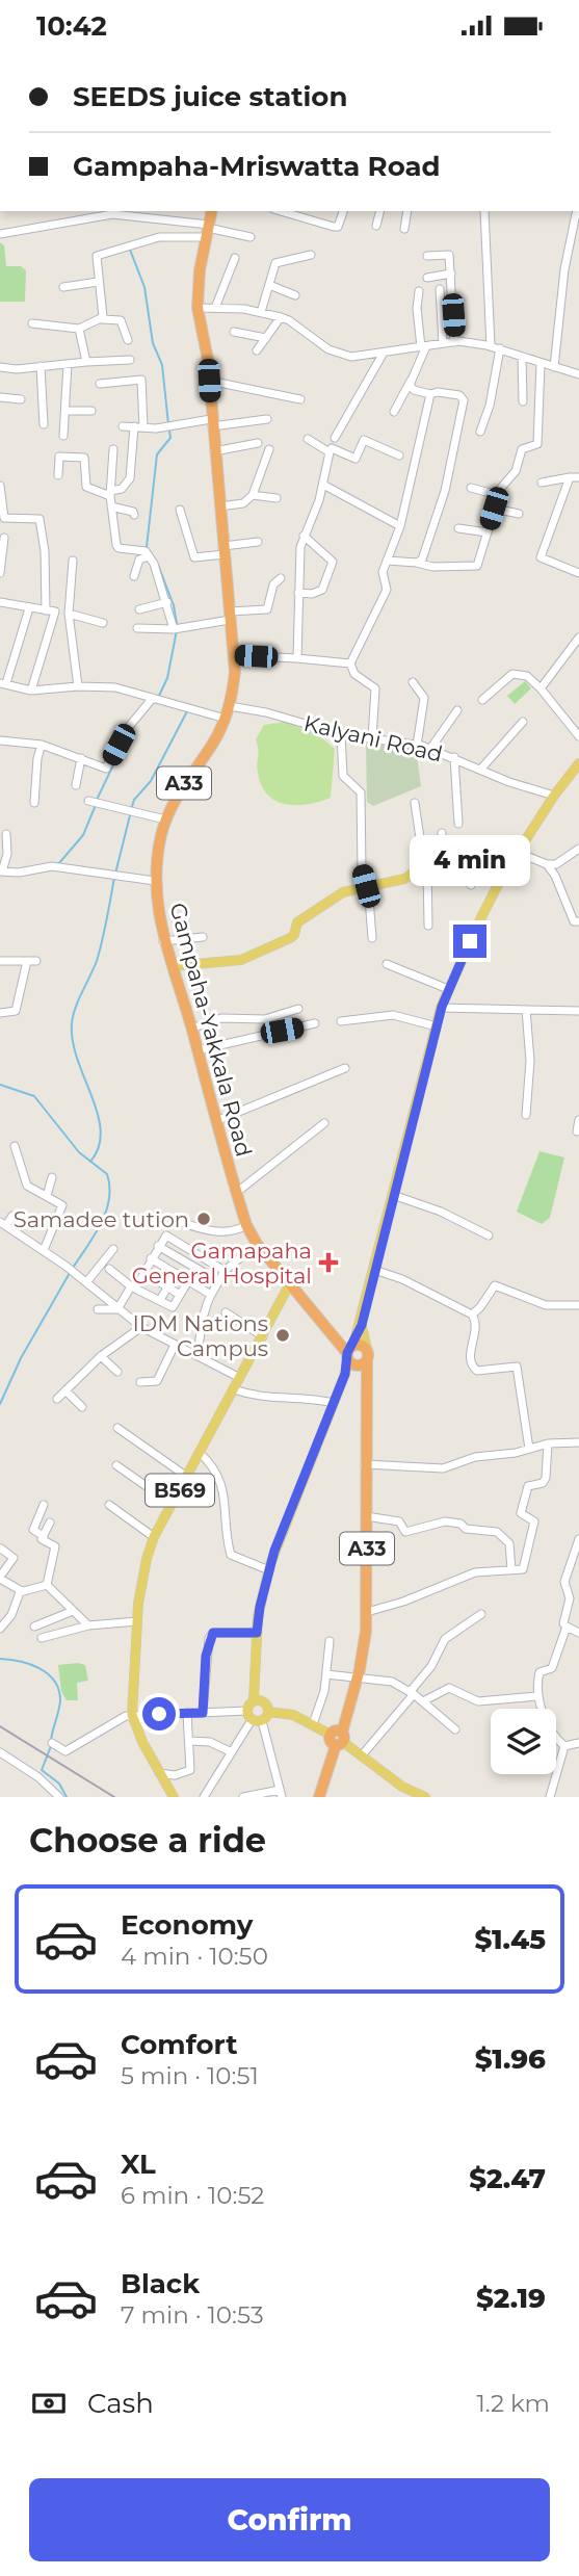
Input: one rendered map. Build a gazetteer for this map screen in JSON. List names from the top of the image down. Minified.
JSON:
{"streets":{"highway":["A33","Gampaha-Yakkala Road"],"main road":["B569"],"street":["Kalyani Road"]},"crossings":[["Kalyani Road","Gampaha-Yakkala Road"],["A33","Gampaha-Yakkala Road"],["Gampaha-Yakkala Road","B569"]],"places":{"other":["Samadee tution","IDM Nations Campus"],"health":["Gamapaha General Hospital"]},"page":{"status":"10:42","banner":["SEEDS juice station","Gampaha-Mriswatta Road"],"bubble":"4 min","heading":"Choose a ride","list":[{"name":"Economy","note":"4 min · 10:50","value":"$1.45"},{"name":"Comfort","note":"5 min · 10:51","value":"$1.96"},{"name":"XL","note":"6 min · 10:52","value":"$2.47"},{"name":"Black","note":"7 min · 10:53","value":"$2.19"}],"pay":["Cash","1.2 km"],"buttons":"Confirm"}}
